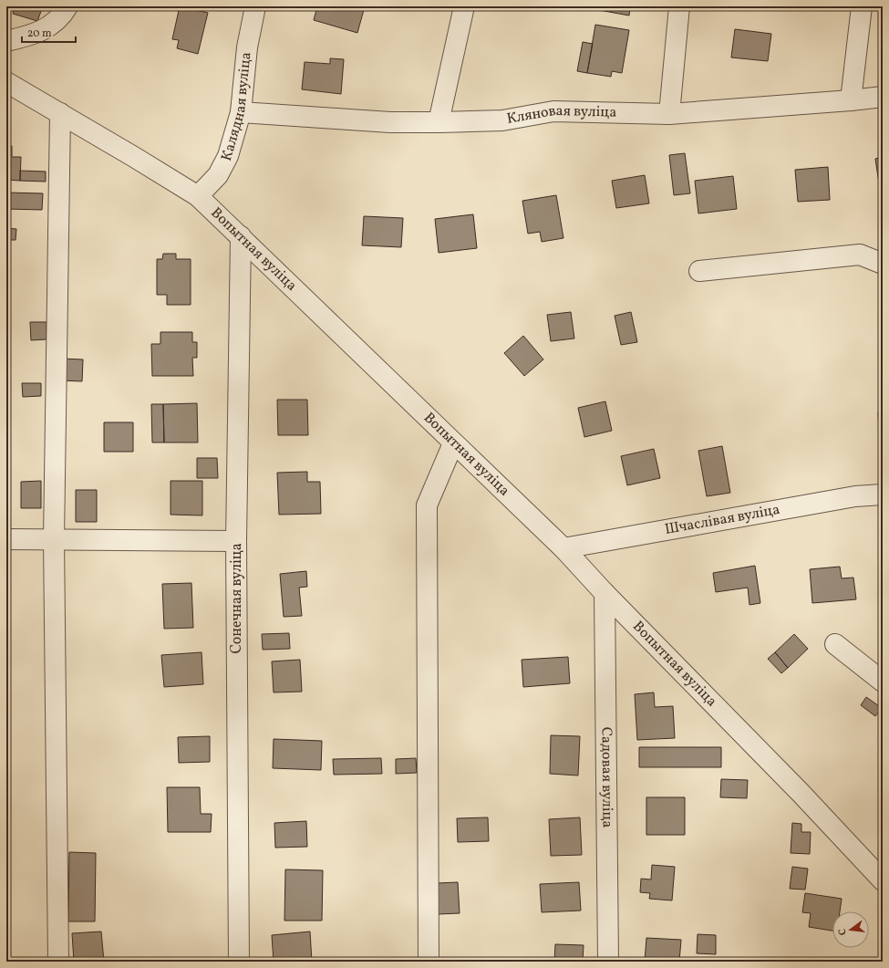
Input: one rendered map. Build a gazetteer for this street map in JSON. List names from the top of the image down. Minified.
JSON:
{"streets":{"street":["Калядная вуліца","Кляновая вуліца","Вопытная вуліца","Шчаслівая вуліца","Сонечная вуліца","Садовая вуліца"]},"crossings":[["Калядная вуліца","Кляновая вуліца"],["Калядная вуліца","Вопытная вуліца"],["Вопытная вуліца","Шчаслівая вуліца"],["Вопытная вуліца","Сонечная вуліца"],["Вопытная вуліца","Садовая вуліца"]],"scale_bar":"20 m","north":"left"}
